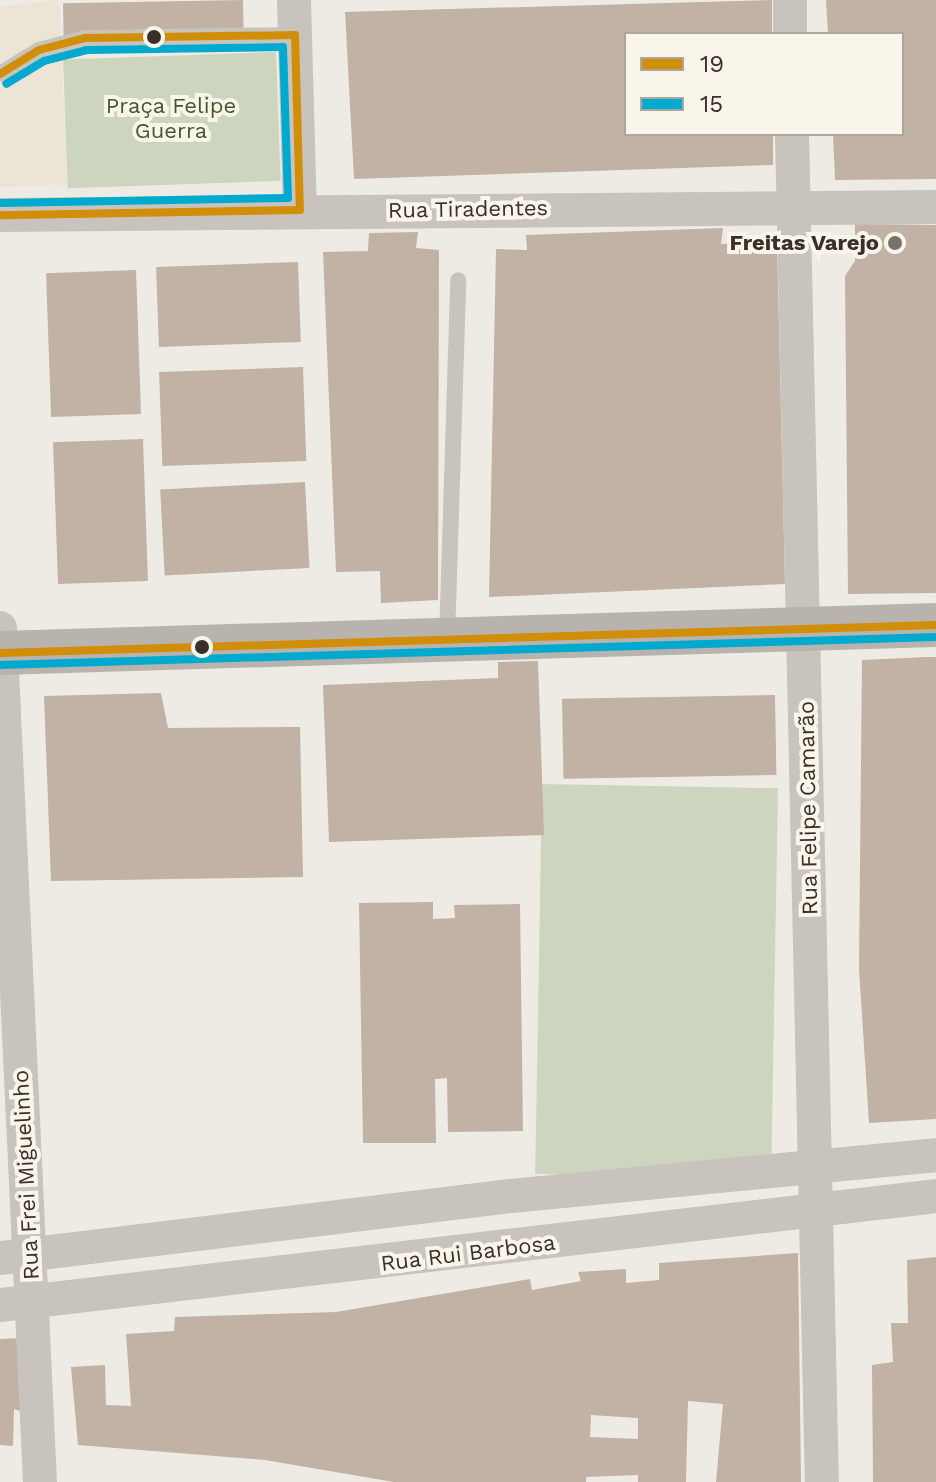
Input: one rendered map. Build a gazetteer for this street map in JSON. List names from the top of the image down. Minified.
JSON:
{"streets":{"street":["Rua Tiradentes","Rua Felipe Camarão","Rua Frei Miguelinho","Rua Rui Barbosa"]},"crossings":[["Rua Tiradentes","Rua Felipe Camarão"],["Rua Felipe Camarão","Rua Rui Barbosa"],["Rua Frei Miguelinho","Rua Rui Barbosa"]],"parks":["Praça Felipe Guerra"],"places":["Freitas Varejo"],"lines":["transit line 19","transit line 15"],"legend":["19","15"]}
